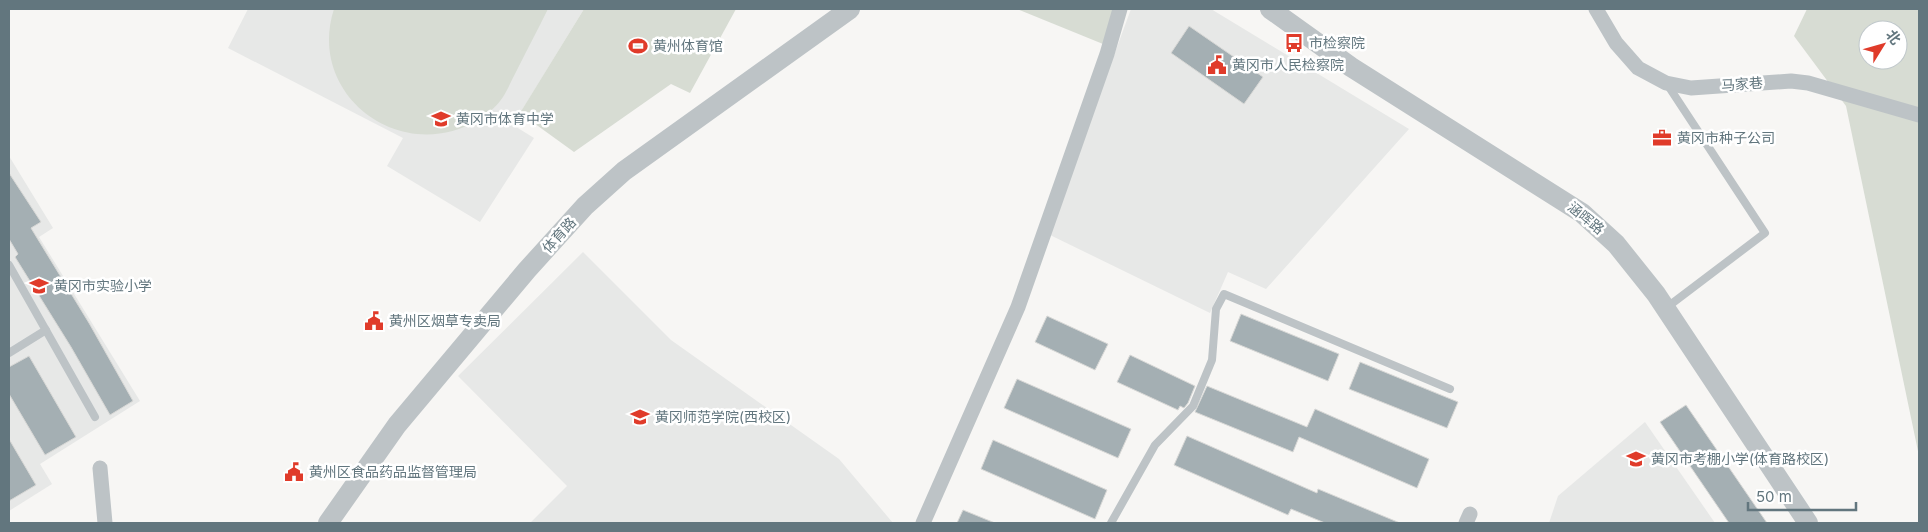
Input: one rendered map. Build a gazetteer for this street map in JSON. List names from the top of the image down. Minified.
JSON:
{"streets":{"street":["马家巷","涵晖路","体育路"]},"places":{"bus stop":["市检察院"],"sports":["黄州体育馆"],"public building":["黄冈市人民检察院","黄州区烟草专卖局","黄州区食品药品监督管理局"],"school or university":["黄冈市体育中学","黄冈市实验小学","黄冈师范学院(西校区)","黄冈市考棚小学(体育路校区)"],"office":["黄冈市种子公司"]},"scale_bar":"50 m","north":"top right"}
